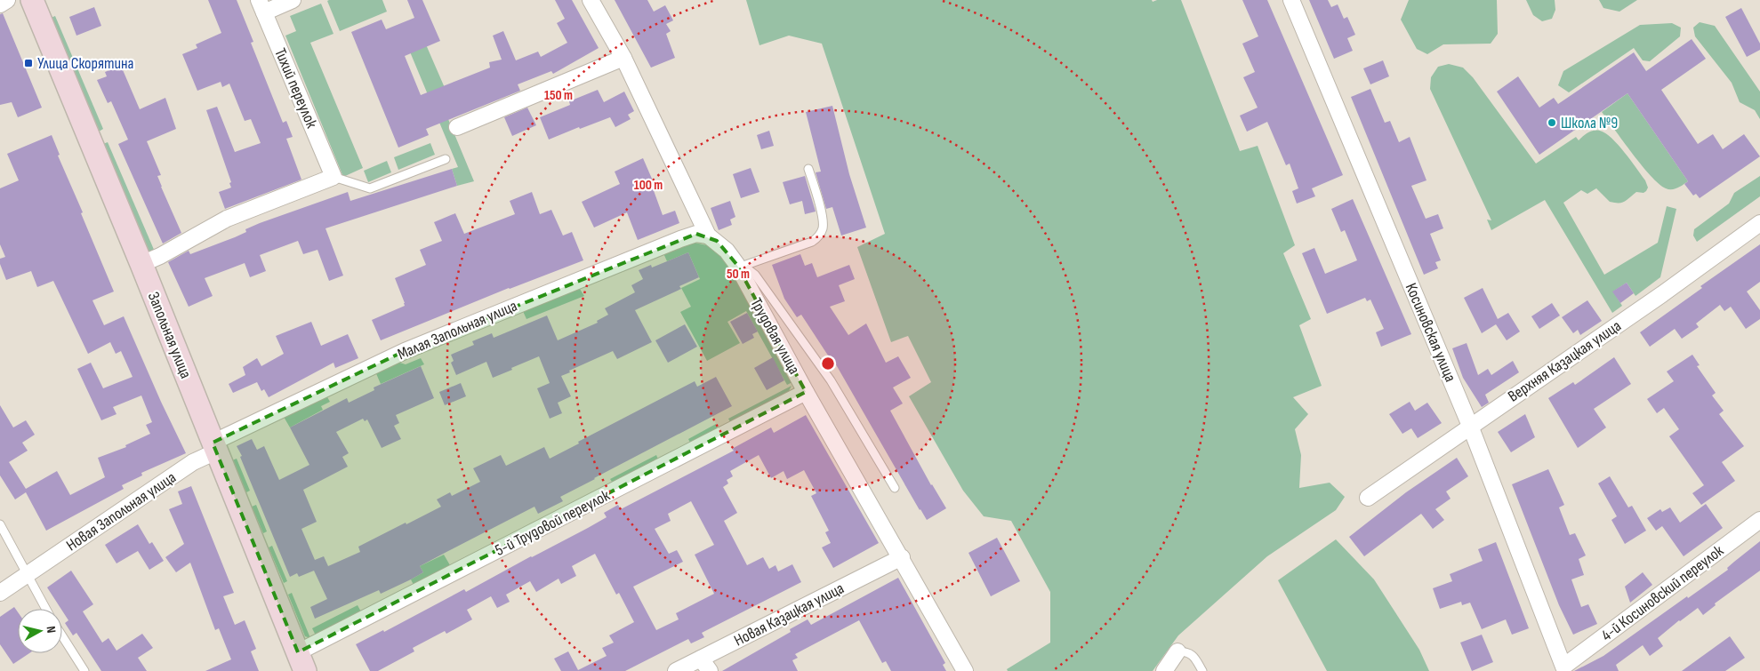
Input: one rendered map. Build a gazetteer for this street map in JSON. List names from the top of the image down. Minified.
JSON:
{"streets":{"main road":["Запольная улица"],"street":["Тихий переулок","Малая Запольная улица","Косиновская улица","Трудовая улица","Верхняя Казацкая улица","Новая Запольная улица","5-й Трудовой переулок","4-й Косиновский переулок","Новая Казацкая улица"]},"crossings":[["Малая Запольная улица","Запольная улица"],["Малая Запольная улица","Трудовая улица"],["Малая Запольная улица","Новая Запольная улица"],["Косиновская улица","Верхняя Казацкая улица"],["Косиновская улица","4-й Косиновский переулок"],["Запольная улица","Новая Запольная улица"],["Запольная улица","5-й Трудовой переулок"],["Трудовая улица","5-й Трудовой переулок"],["Трудовая улица","Новая Казацкая улица"]],"places":{"transit":["Улица Скорятина"],"other":["Школа №9"]},"north":"right","rings":["150 m","100 m","50 m"]}
